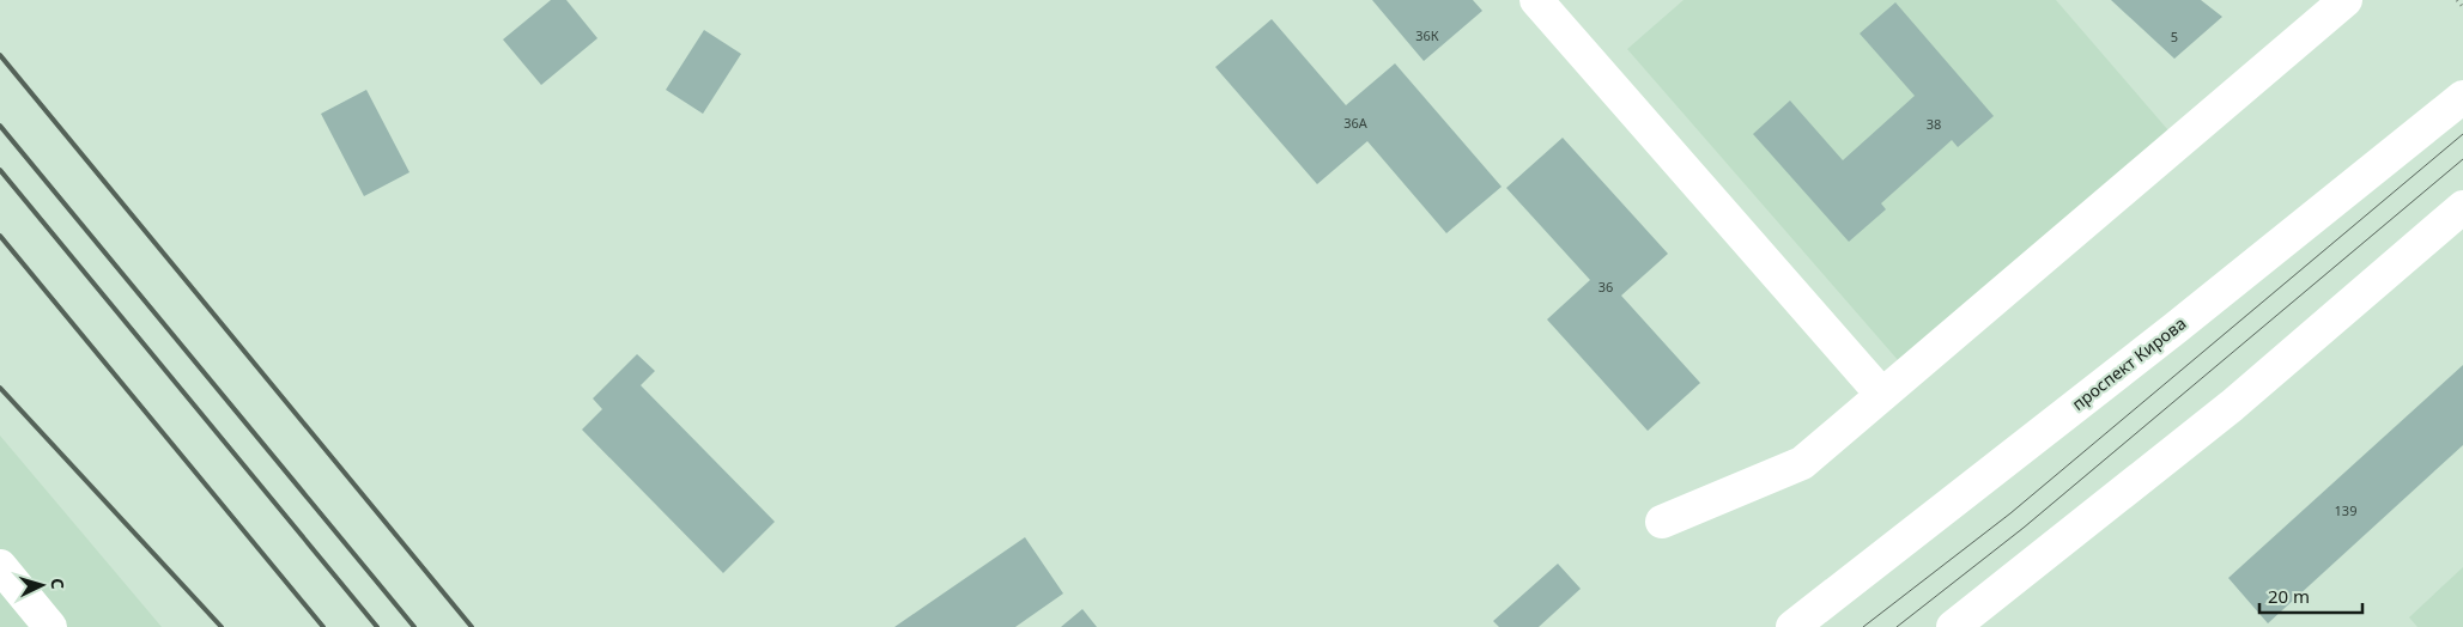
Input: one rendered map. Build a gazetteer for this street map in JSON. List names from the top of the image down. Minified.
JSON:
{"streets":{"main road":["проспект Кирова"]},"house_numbers":["36К","5","36А","38","36","139"],"scale_bar":"20 m","north":"right"}
